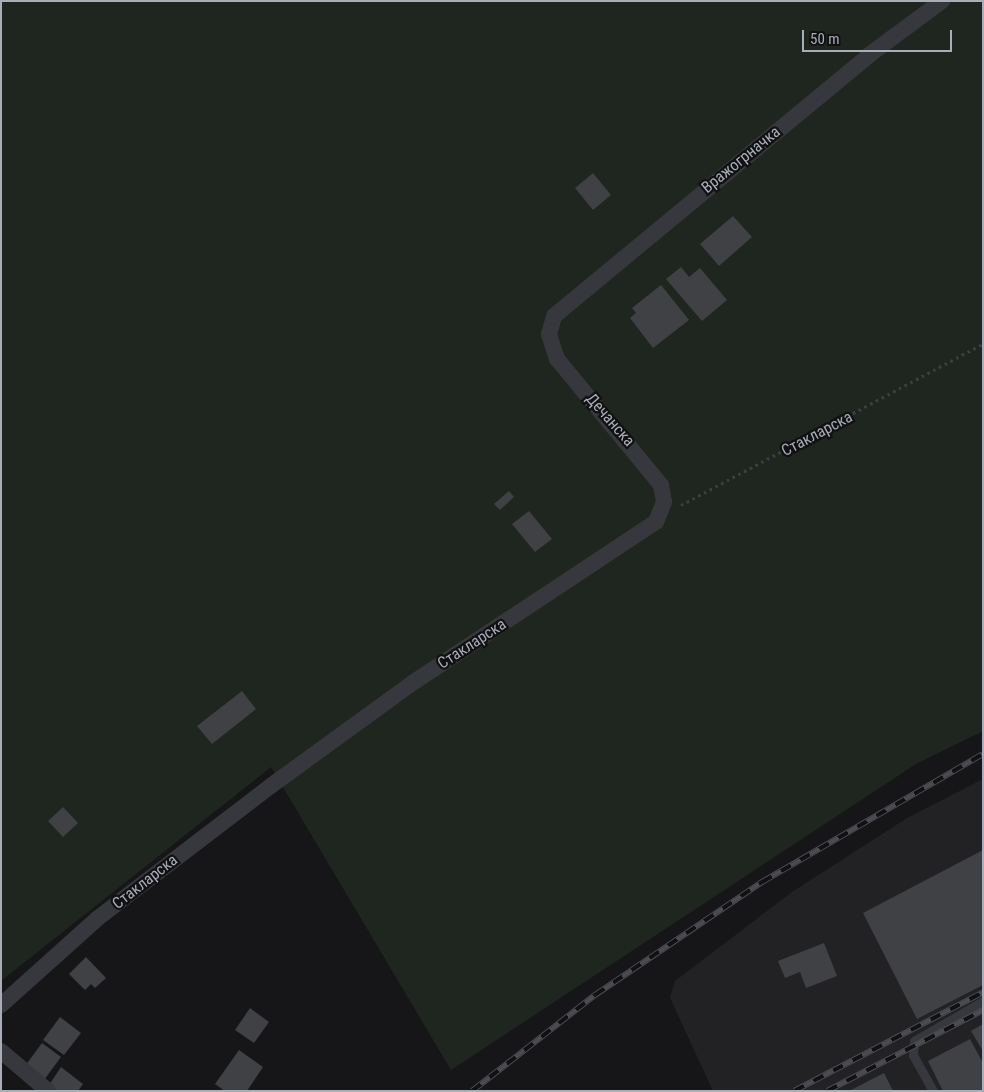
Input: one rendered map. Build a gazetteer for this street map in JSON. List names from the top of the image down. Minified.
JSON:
{"streets":{"street":["Вражогрначка","Дечанска","Стакларска"]},"crossings":[["Вражогрначка","Дечанска"],["Дечанска","Стакларска"]],"scale_bar":"50 m"}
